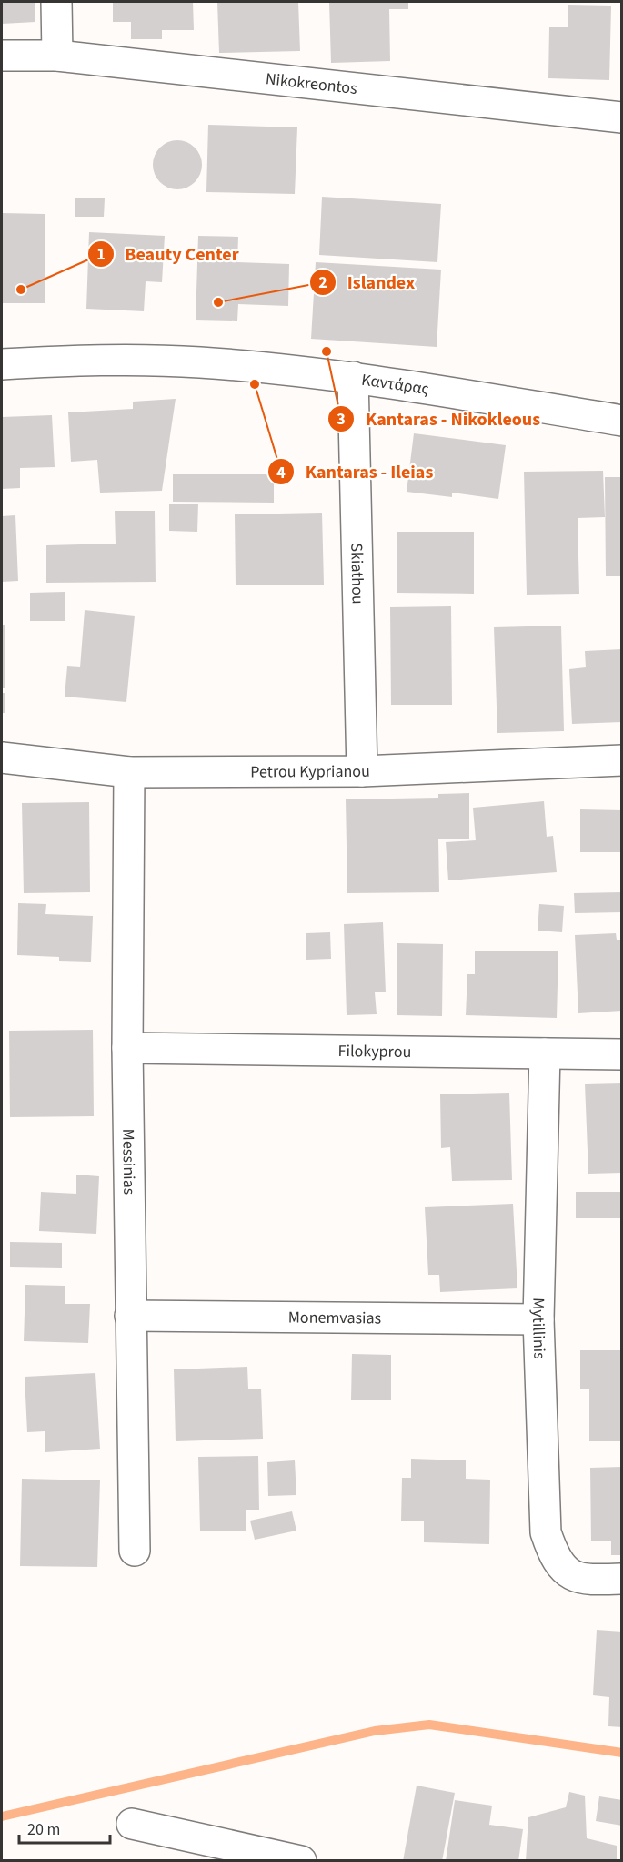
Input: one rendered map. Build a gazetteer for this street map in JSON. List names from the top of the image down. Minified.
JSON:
{"streets":{"street":["Nikokreontos","Καντάρας","Skiathou","Petrou Kyprianou","Filokyprou","Messinias","Monemvasias","Mytillinis"]},"crossings":[["Καντάρας","Skiathou"],["Skiathou","Petrou Kyprianou"],["Petrou Kyprianou","Messinias"],["Filokyprou","Messinias"],["Filokyprou","Mytillinis"],["Messinias","Monemvasias"],["Monemvasias","Mytillinis"]],"places":["Beauty Center","Islandex","Kantaras - Nikokleous","Kantaras - Ileias"],"scale_bar":"20 m"}
